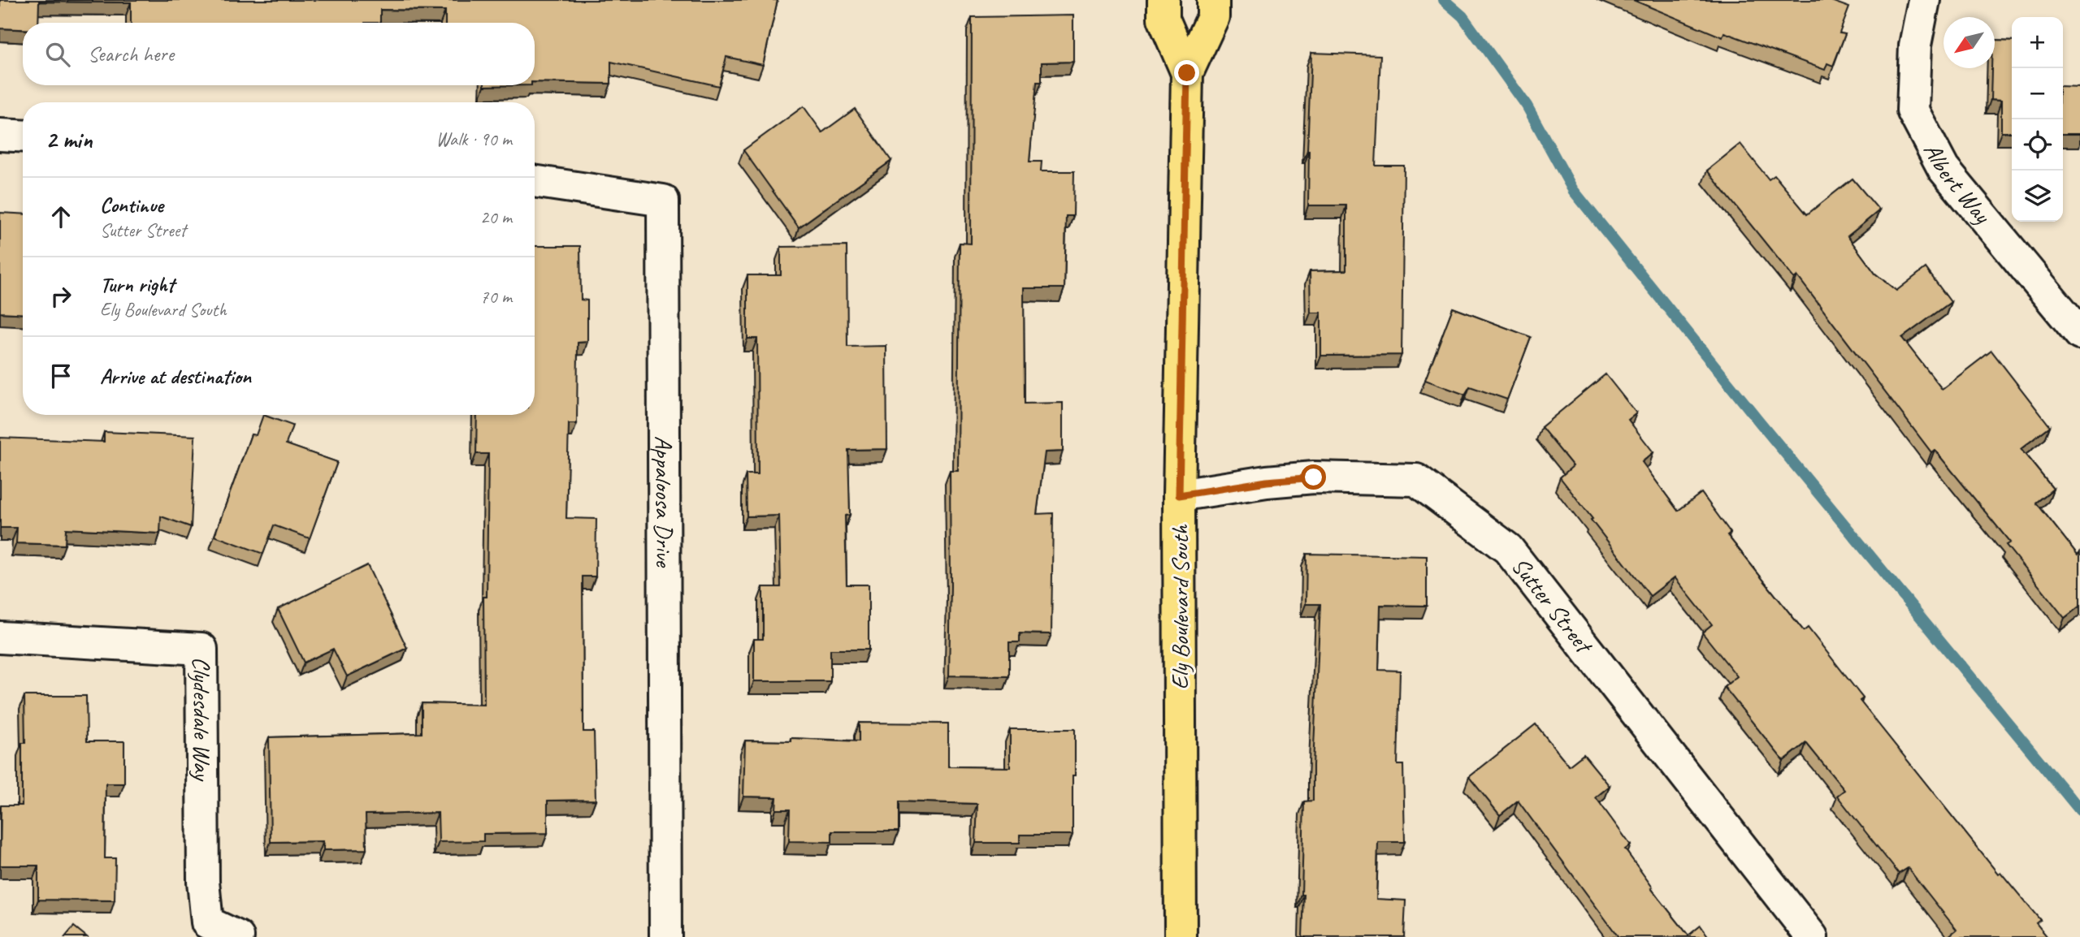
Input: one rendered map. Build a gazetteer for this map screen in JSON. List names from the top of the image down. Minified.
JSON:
{"streets":{"main road":["Ely Boulevard South"],"street":["Albert Way","Appaloosa Drive","Sutter Street","Clydesdale Way"]},"crossings":[["Sutter Street","Ely Boulevard South"]],"north":"bottom left","page":{"map_buttons":["+","−"],"search":"Search here","heading":["2 min","Walk · 90 m"],"list":[["Continue","Sutter Street","20 m"],["Turn right","Ely Boulevard South","70 m"],"Arrive at destination"]}}
